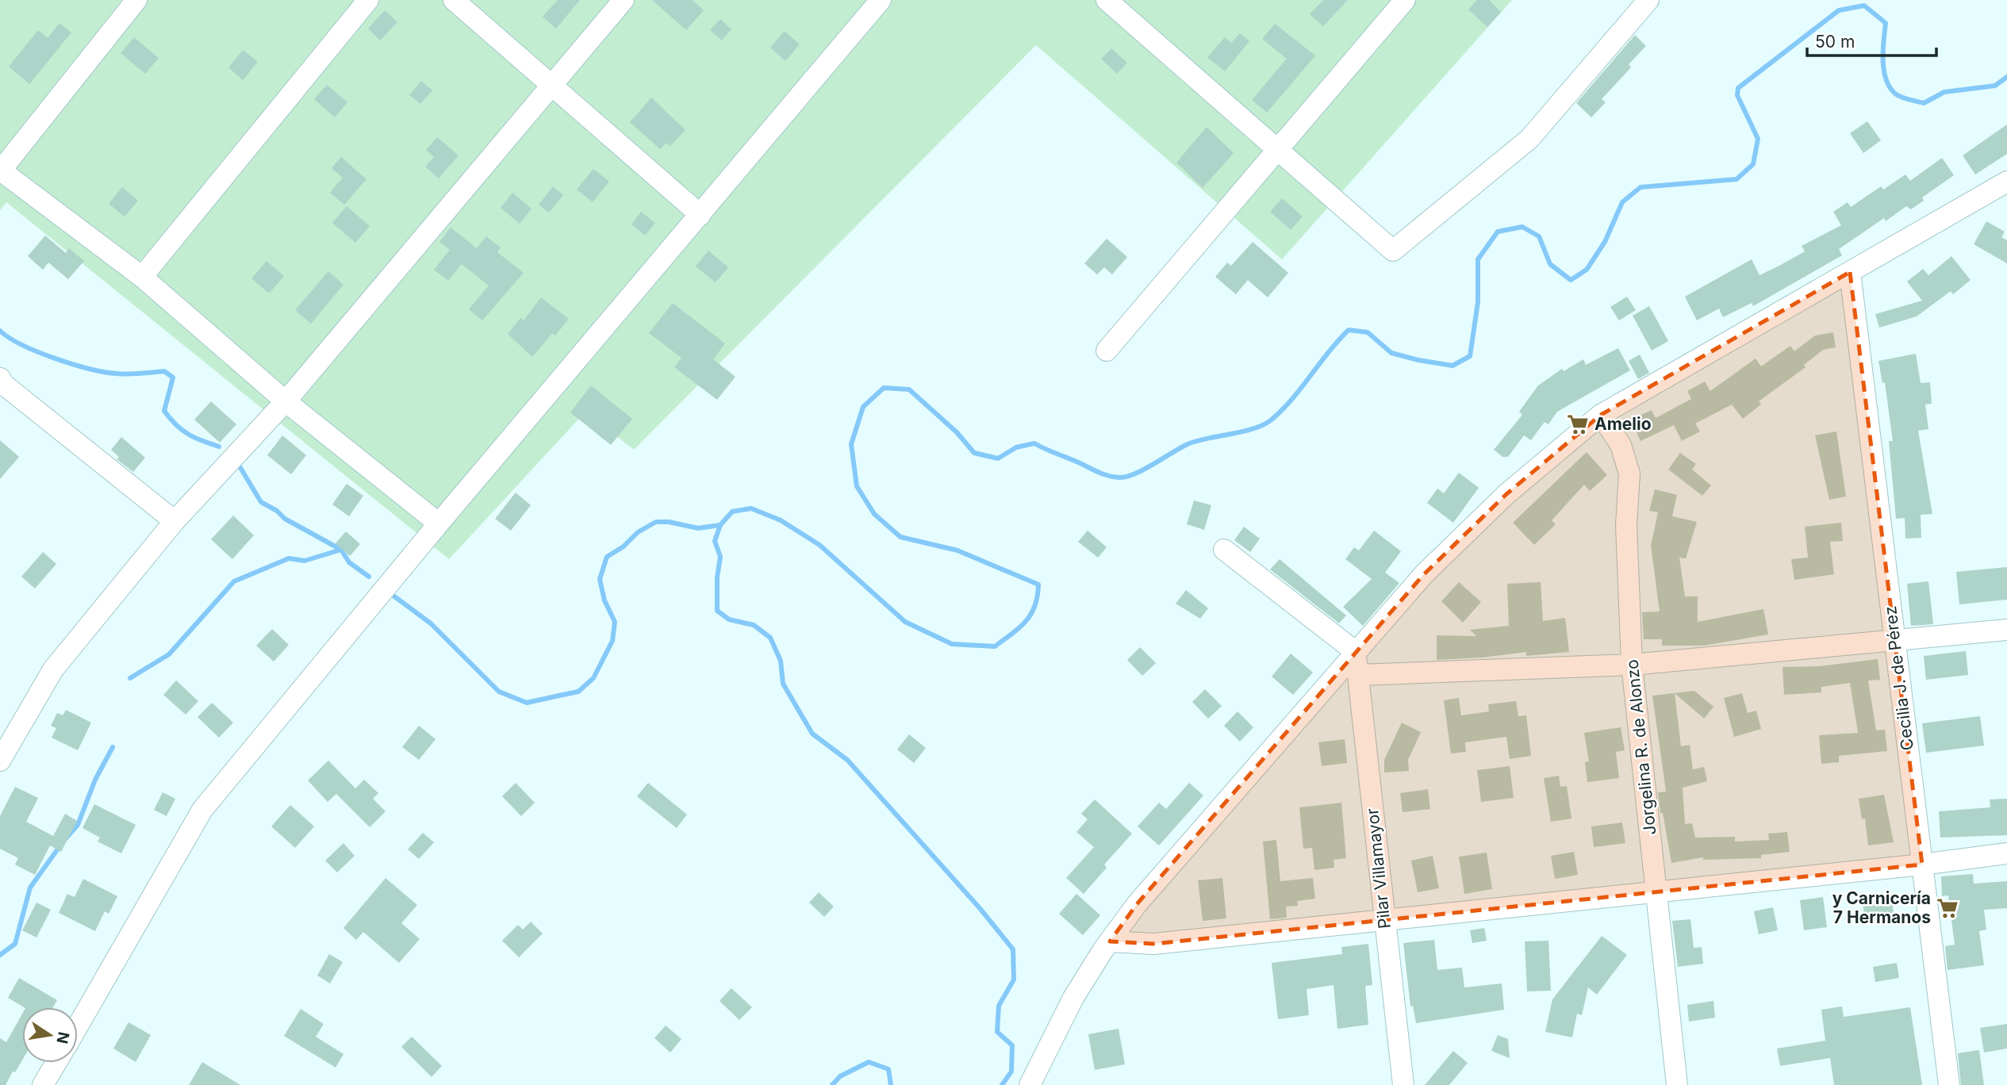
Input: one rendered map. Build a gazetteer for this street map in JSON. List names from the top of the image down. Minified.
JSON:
{"streets":{"street":["Cecilia J. de Pérez","Jorgelina R. de Alonzo","Pilar Villamayor"]},"places":{"supermarket":["Amelio","y Carnicería 7 Hermanos"]},"scale_bar":"50 m","north":"right"}
